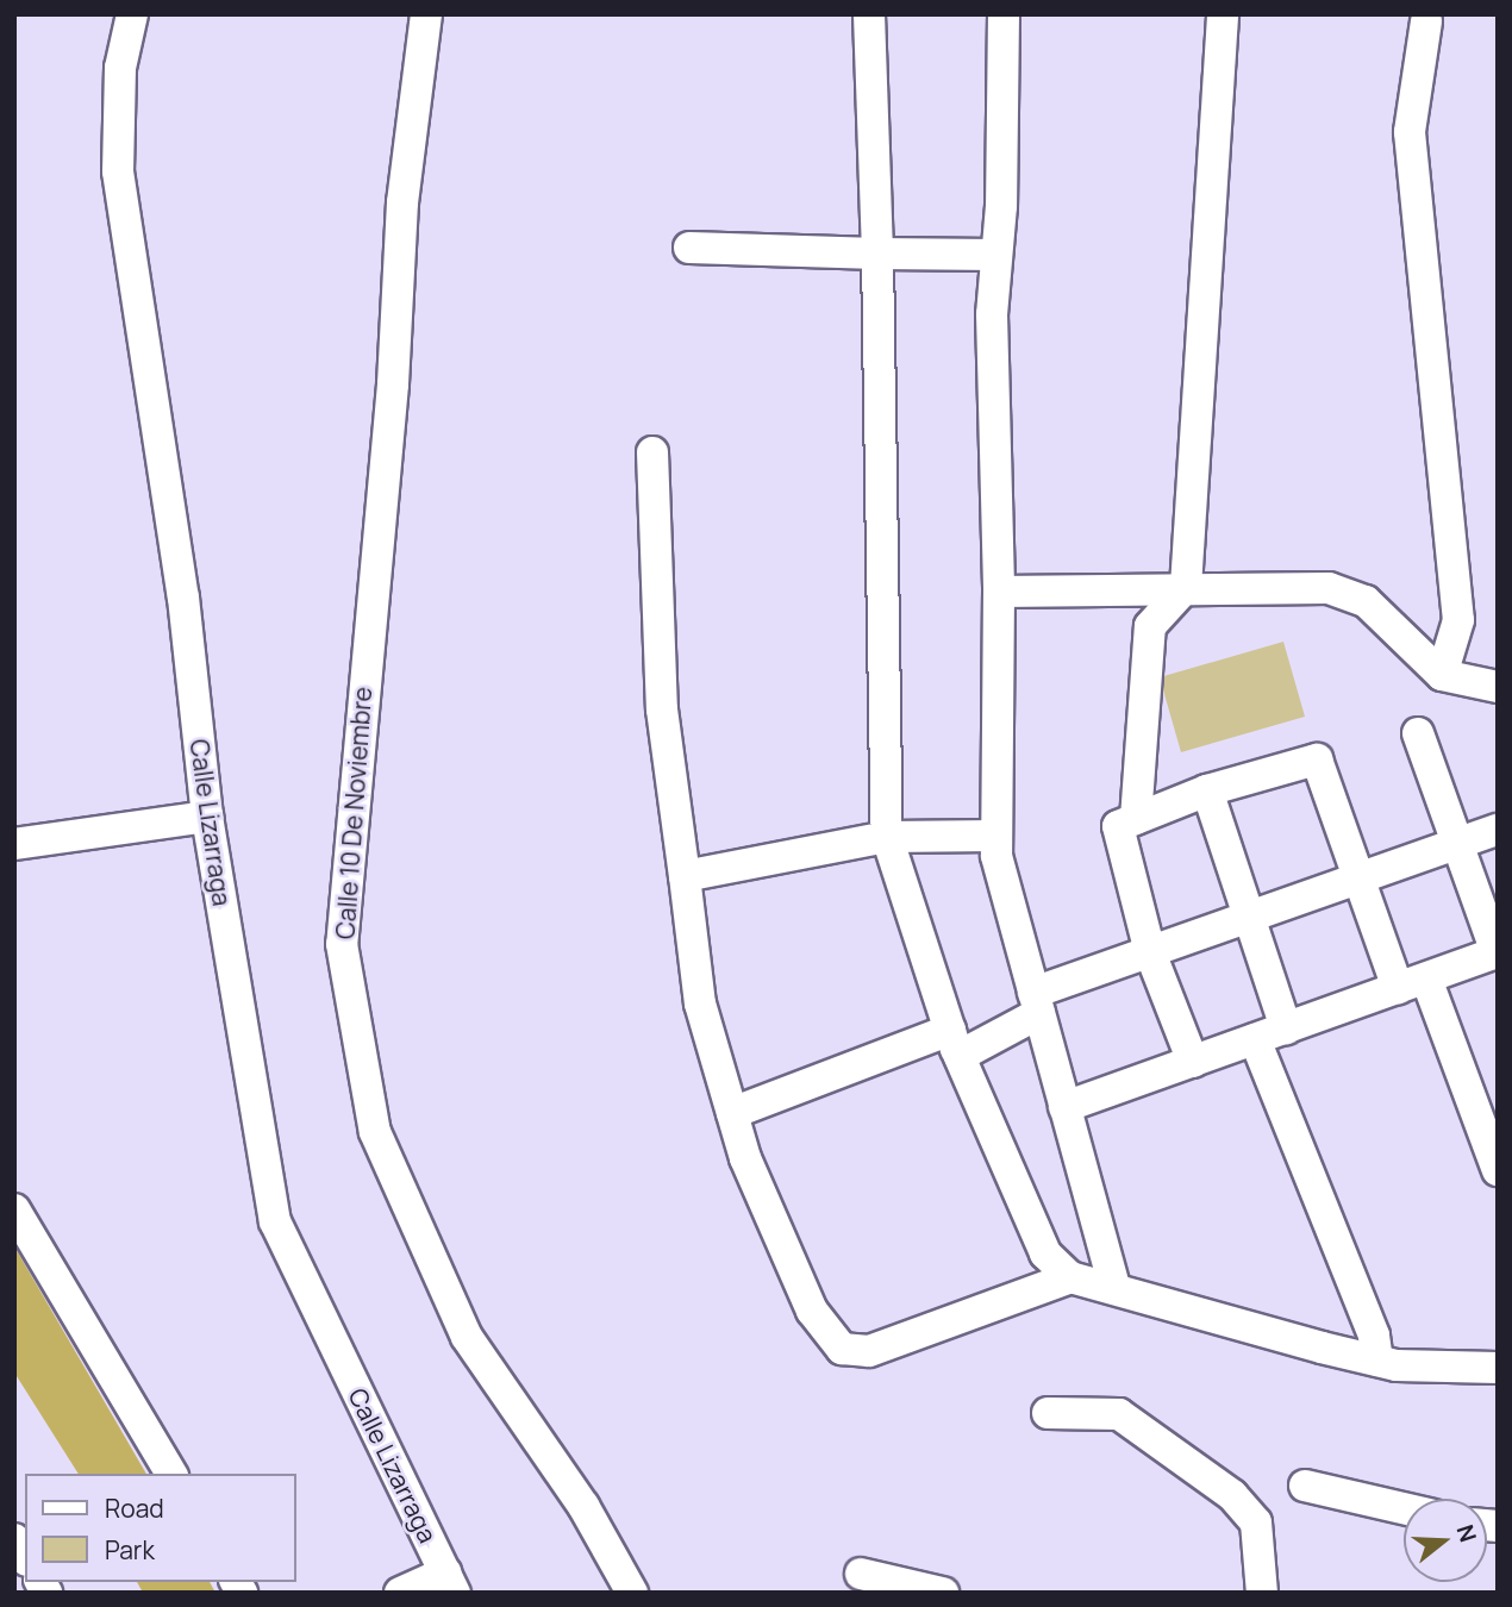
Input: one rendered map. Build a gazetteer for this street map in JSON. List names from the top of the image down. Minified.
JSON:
{"streets":{"street":["Calle 10 De Noviembre","Calle Lizarraga"]},"legend":["Road","Park"],"north":"right"}
